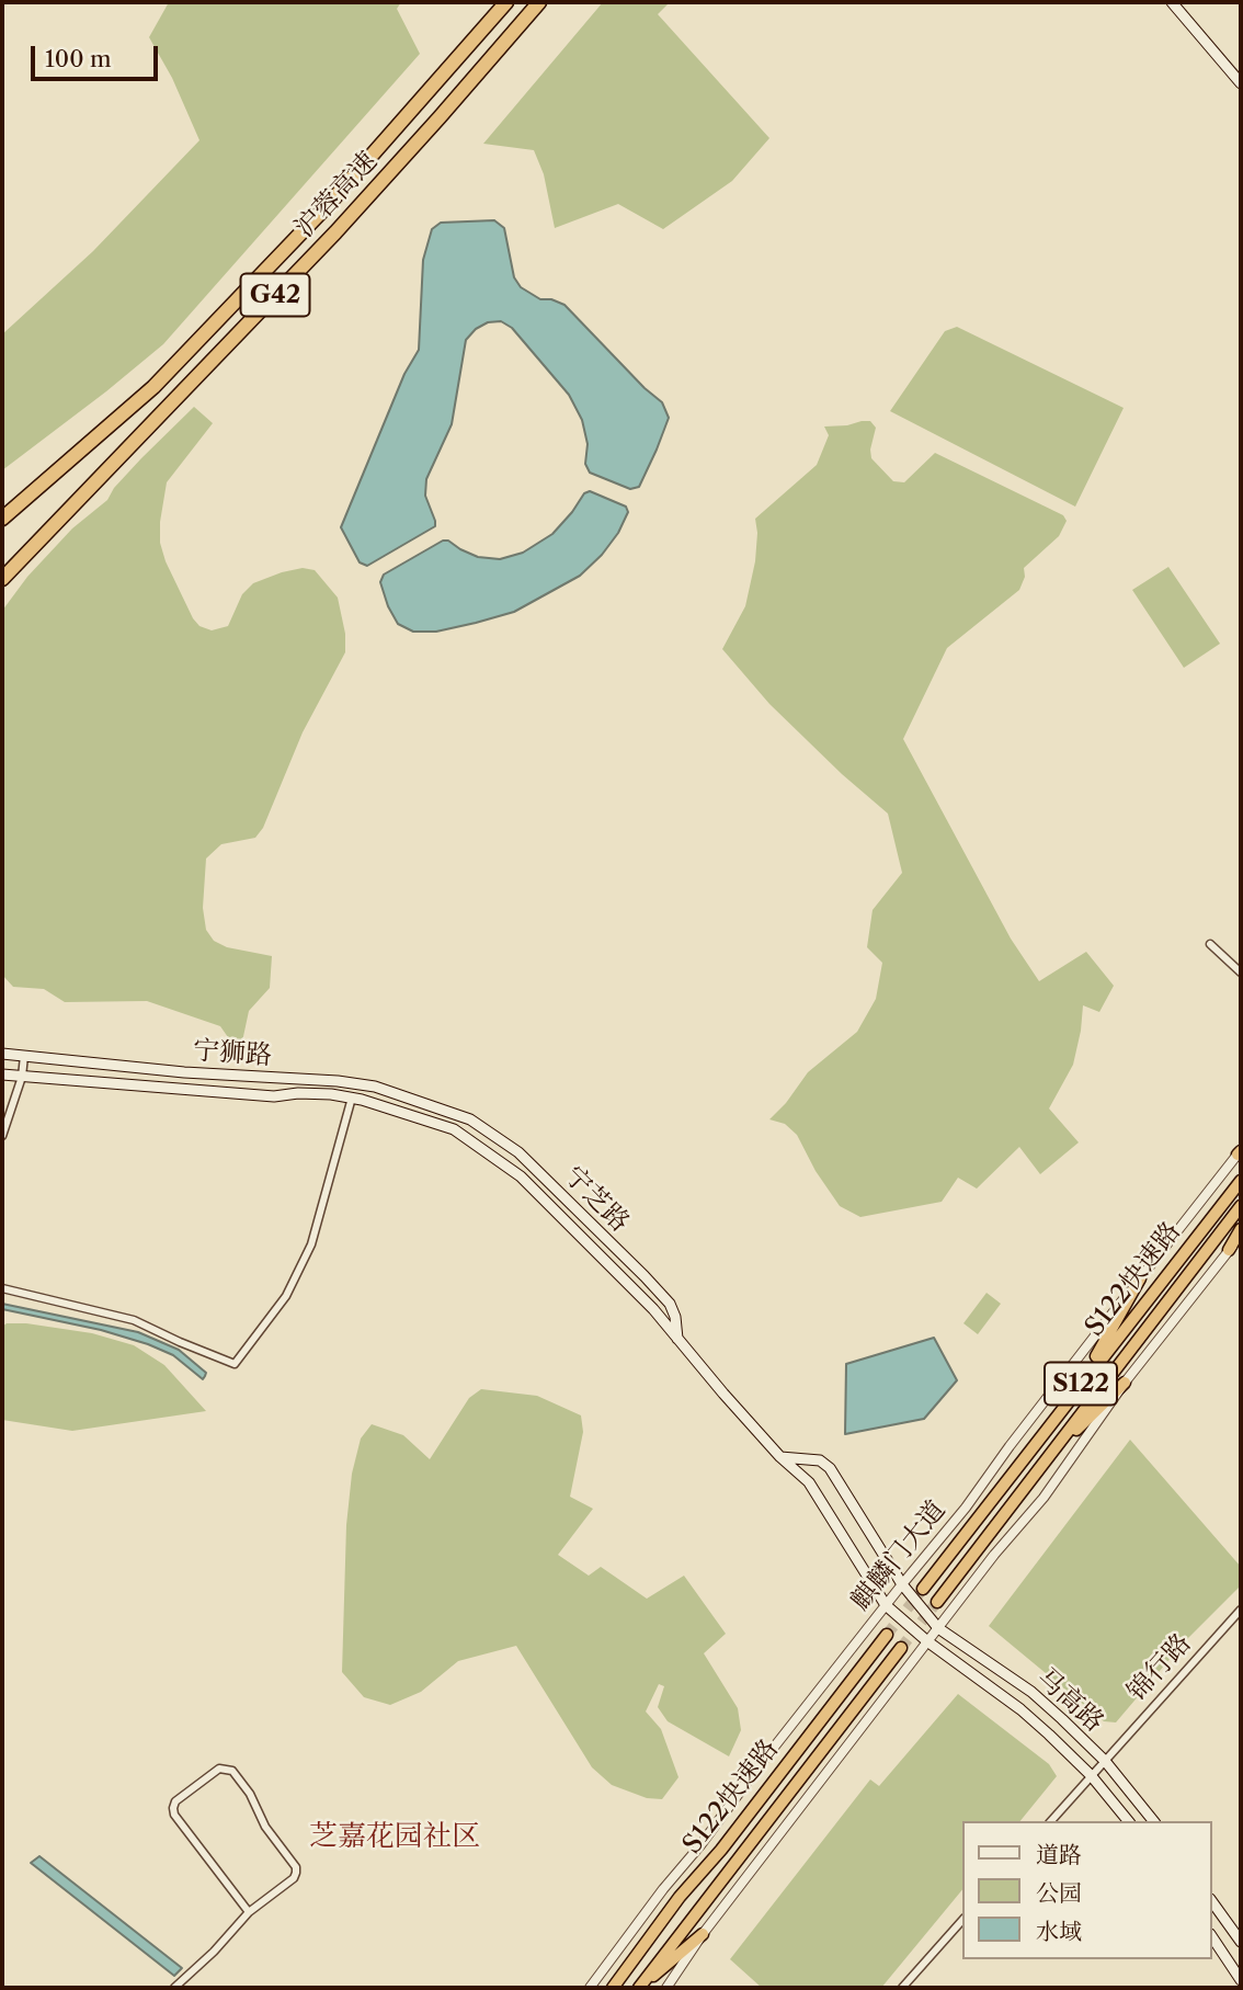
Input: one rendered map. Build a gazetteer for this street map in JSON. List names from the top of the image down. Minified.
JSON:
{"streets":{"highway":["沪蓉高速","G42","S122快速路","S122"],"main road":["宁狮路","宁芝路","马高路"],"street":["麒麟门大道","锦行路"]},"crossings":[["宁狮路","宁芝路"],["宁芝路","麒麟门大道"],["宁芝路","马高路"],["麒麟门大道","马高路"],["锦行路","马高路"]],"districts":["芝嘉花园社区"],"legend":["道路","公园","水域"],"scale_bar":"100 m"}
